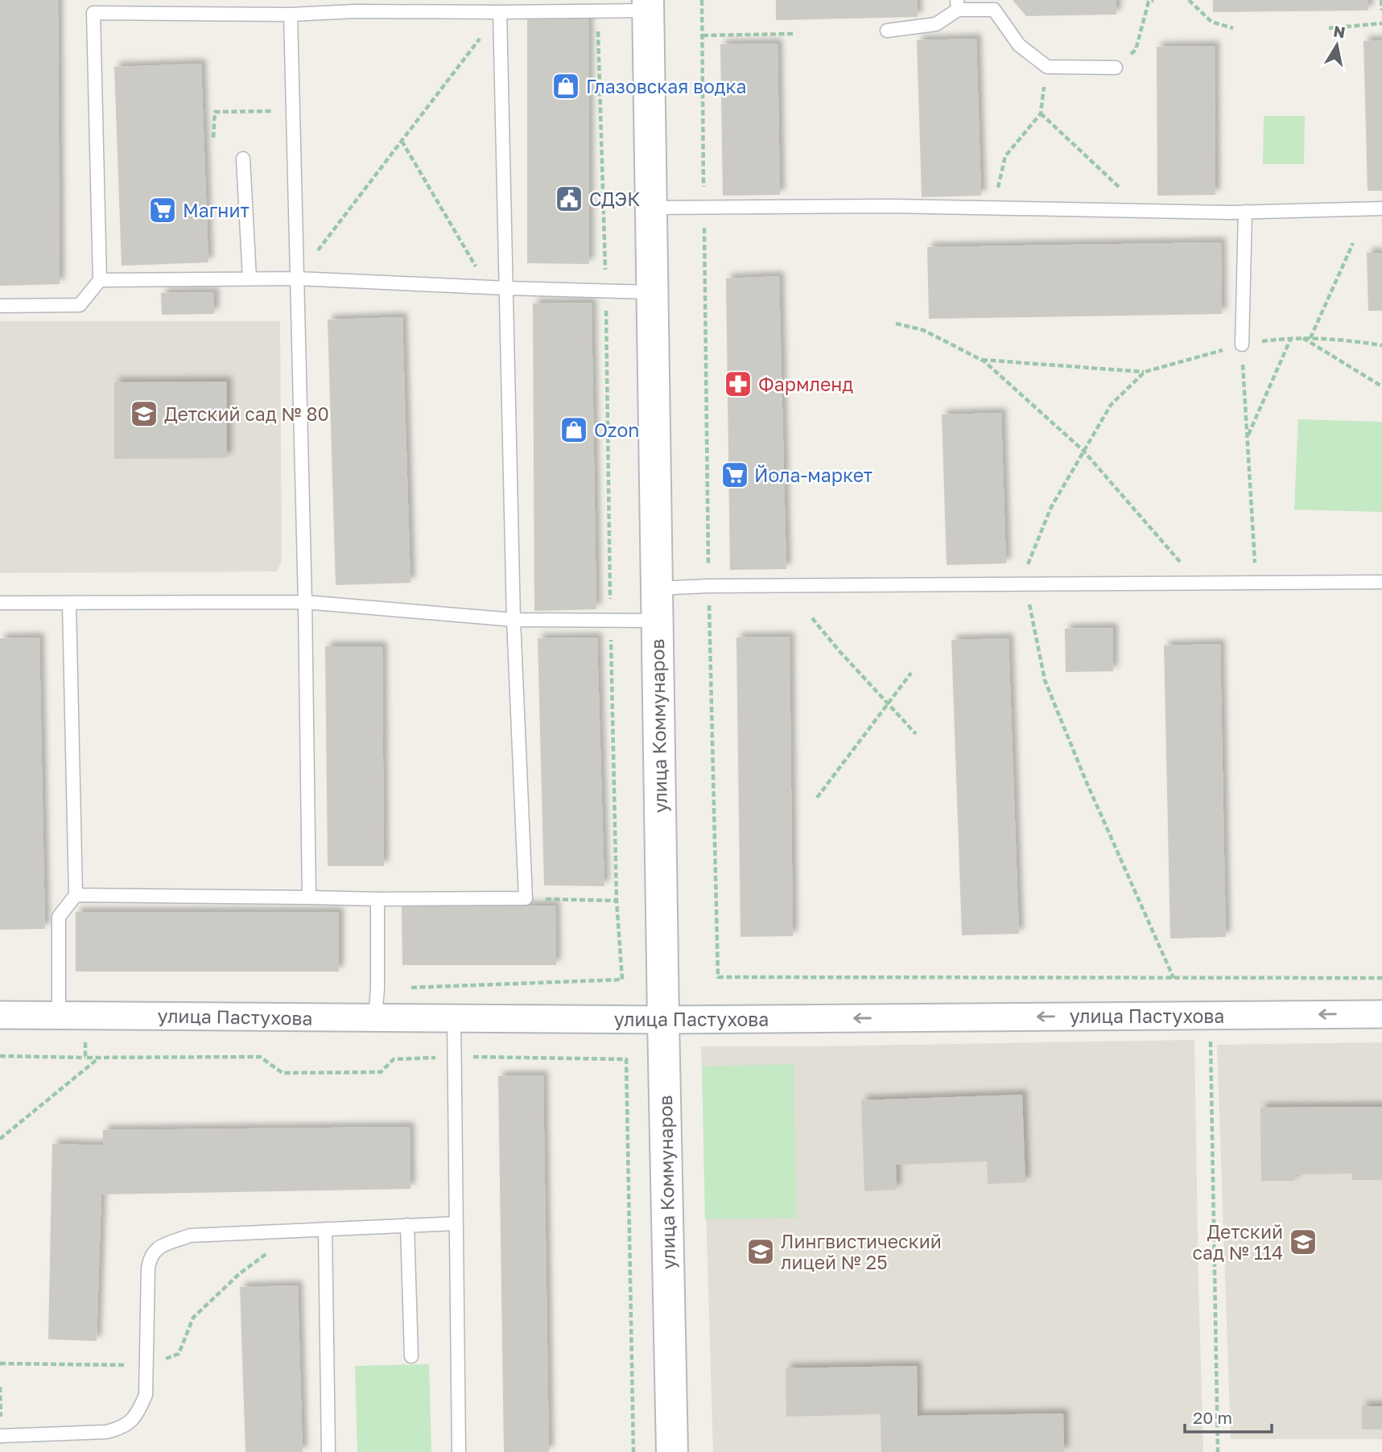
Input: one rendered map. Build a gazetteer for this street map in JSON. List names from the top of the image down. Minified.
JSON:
{"streets":{"street":["улица Коммунаров","улица Пастухова"]},"crossings":[["улица Коммунаров","улица Пастухова"]],"one_way":["улица Пастухова"],"places":{"shop":["Глазовская водка","Ozon"],"public building":["СДЭК"],"supermarket":["Магнит","Йола-маркет"],"pharmacy":["Фармленд"],"school or university":["Детский сад № 80","Детский сад № 114","Лингвистический лицей № 25"]},"scale_bar":"20 m","north":"top"}
